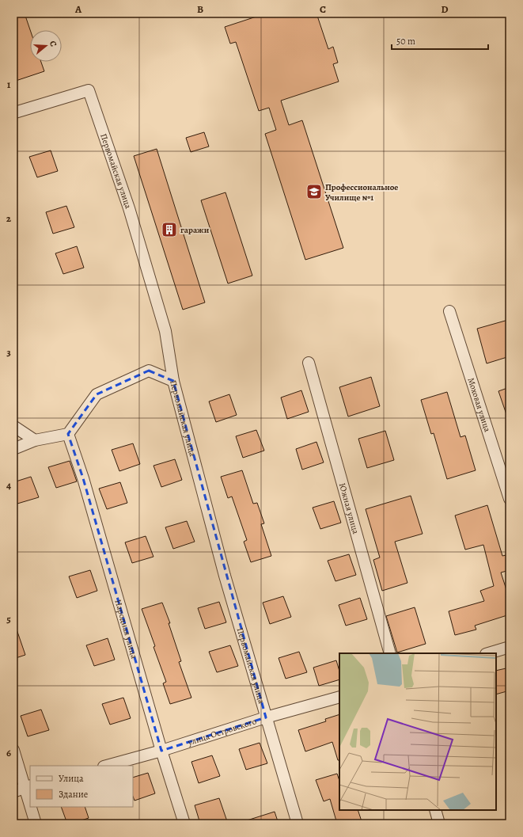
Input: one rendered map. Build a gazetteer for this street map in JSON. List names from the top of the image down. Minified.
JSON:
{"streets":{"street":["Первомайская улица","Моховая улица","Южная улица","Народная улица","улица Островского"]},"crossings":[["Первомайская улица","улица Островского"],["Народная улица","улица Островского"]],"places":{"school or university":["Профессиональное Училище №1"],"building":["гаражи"]},"legend":["Улица","Здание"],"scale_bar":"50 m","north":"right","grid":{"columns":["A","B","C","D"],"rows":["1","2","3","4","5","6"]}}
